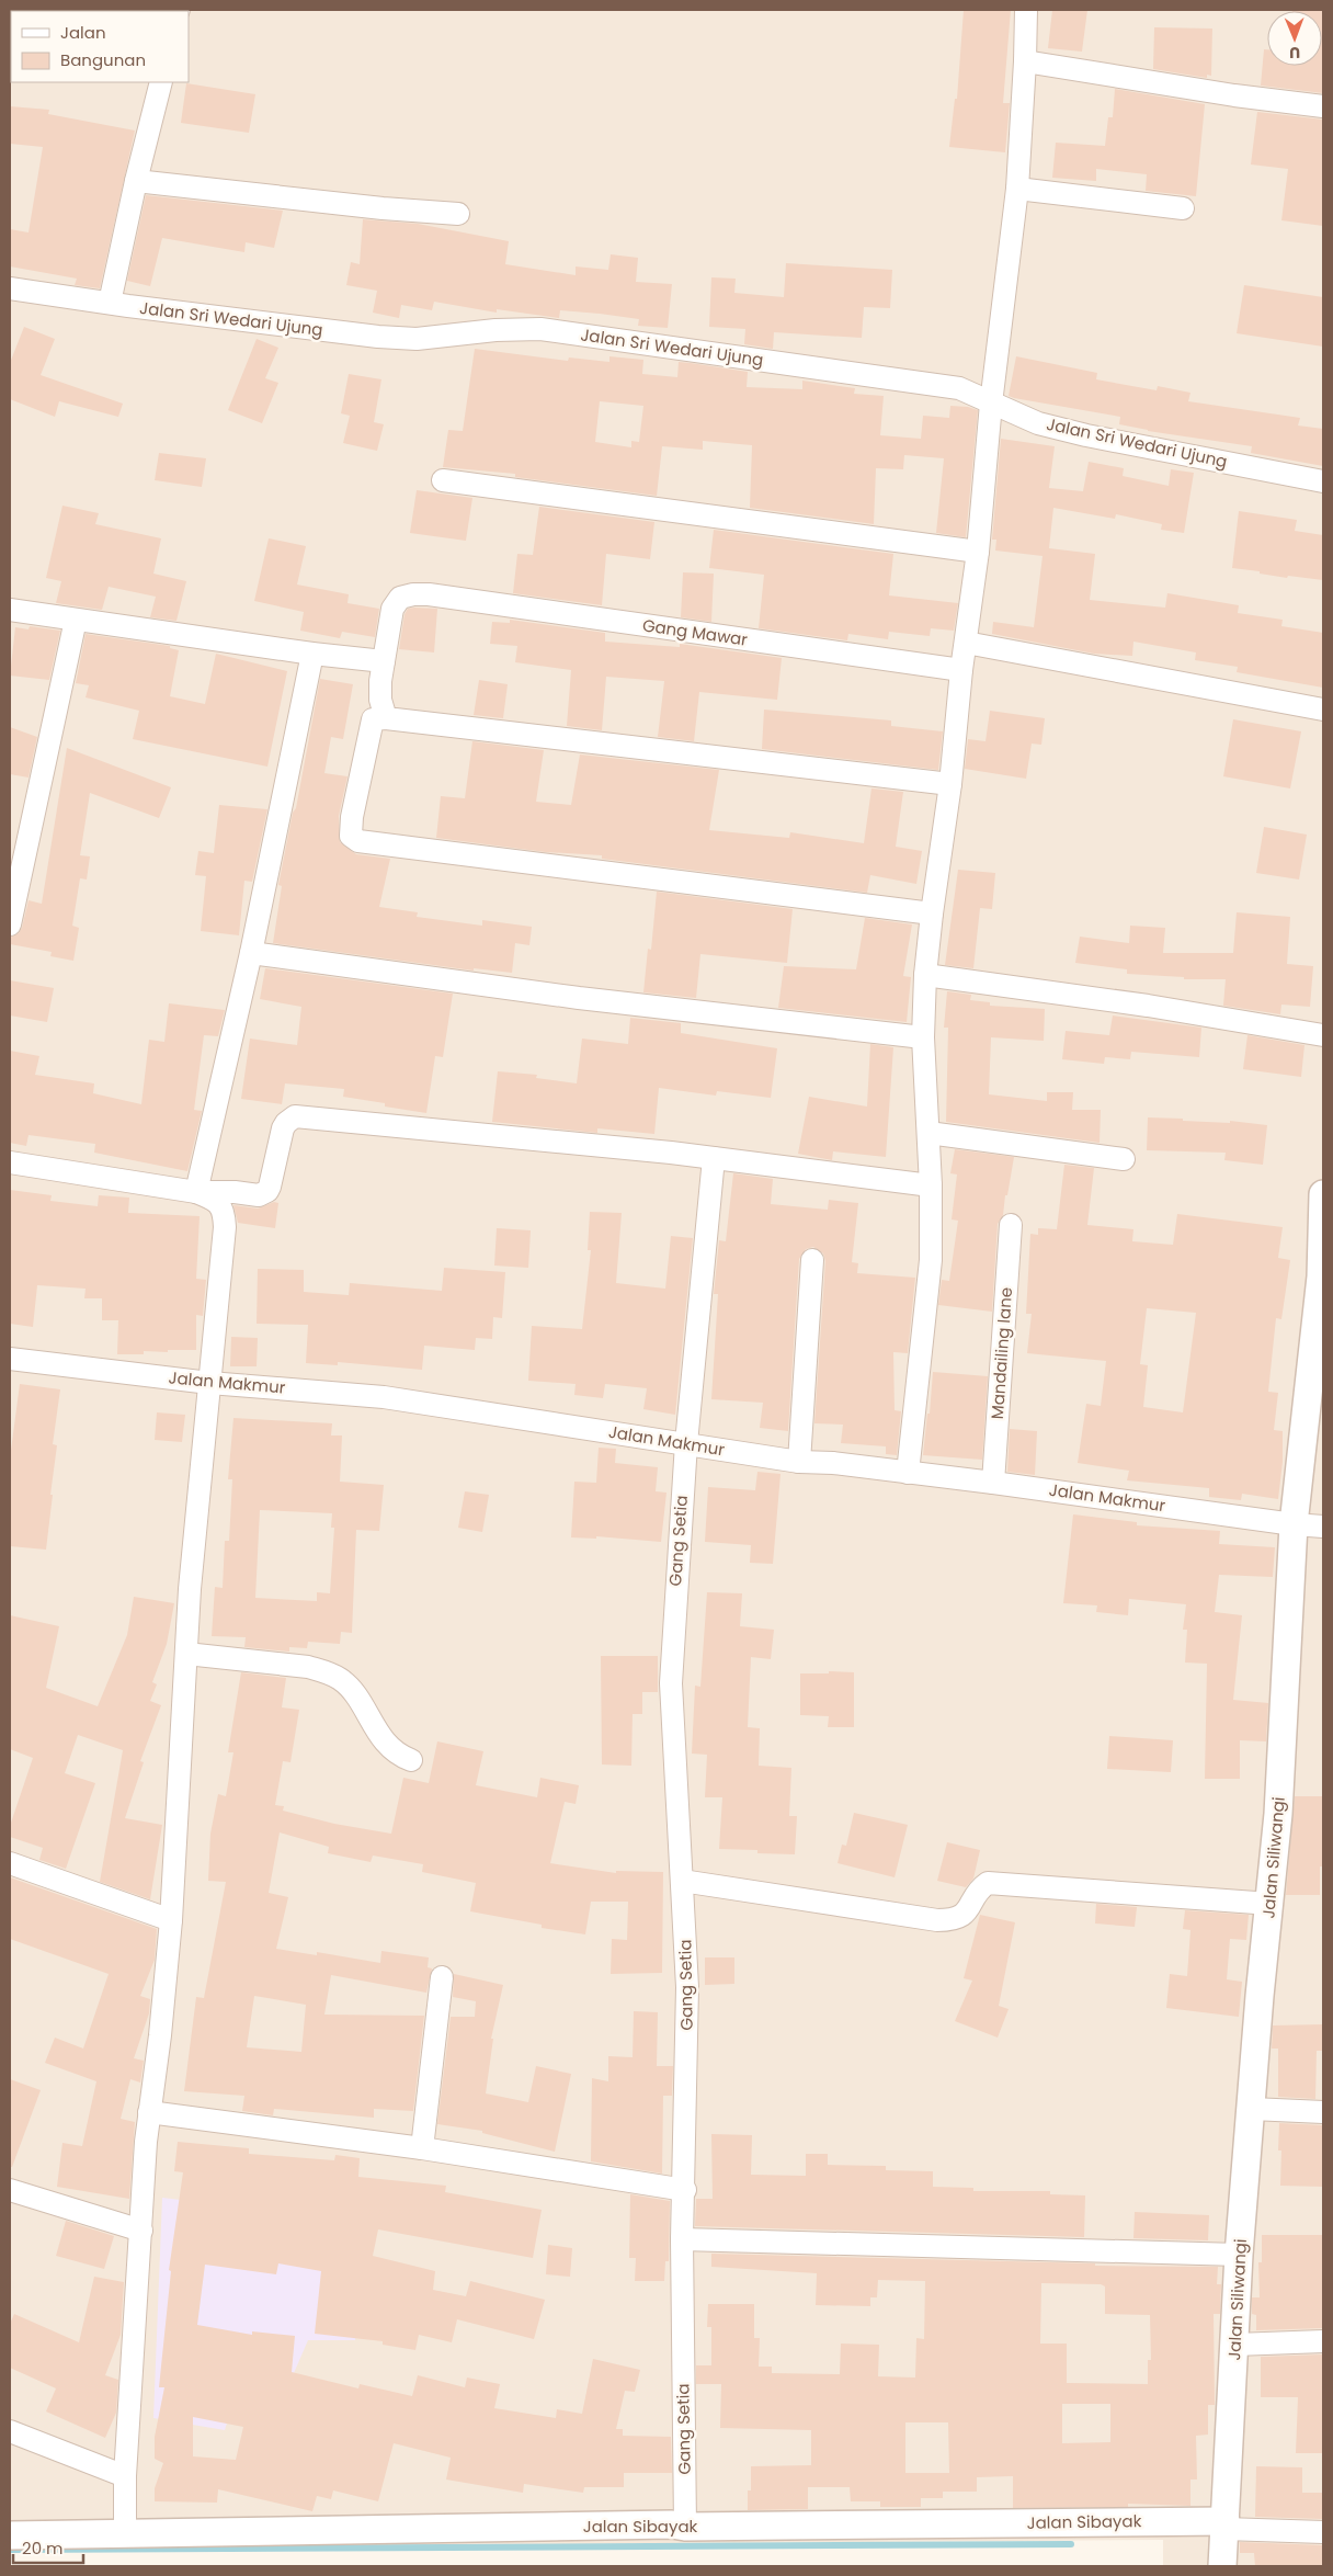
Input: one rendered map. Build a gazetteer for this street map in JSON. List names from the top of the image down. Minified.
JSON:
{"streets":{"street":["Jalan Sri Wedari Ujung","Gang Mawar","Mandailing lane","Jalan Makmur","Gang Setia","Jalan Siliwangi","Jalan Sibayak"]},"crossings":[["Mandailing lane","Jalan Makmur"],["Jalan Makmur","Gang Setia"],["Jalan Makmur","Jalan Siliwangi"],["Gang Setia","Jalan Sibayak"],["Jalan Siliwangi","Jalan Sibayak"]],"legend":["Jalan","Bangunan"],"scale_bar":"20 m","north":"bottom"}
